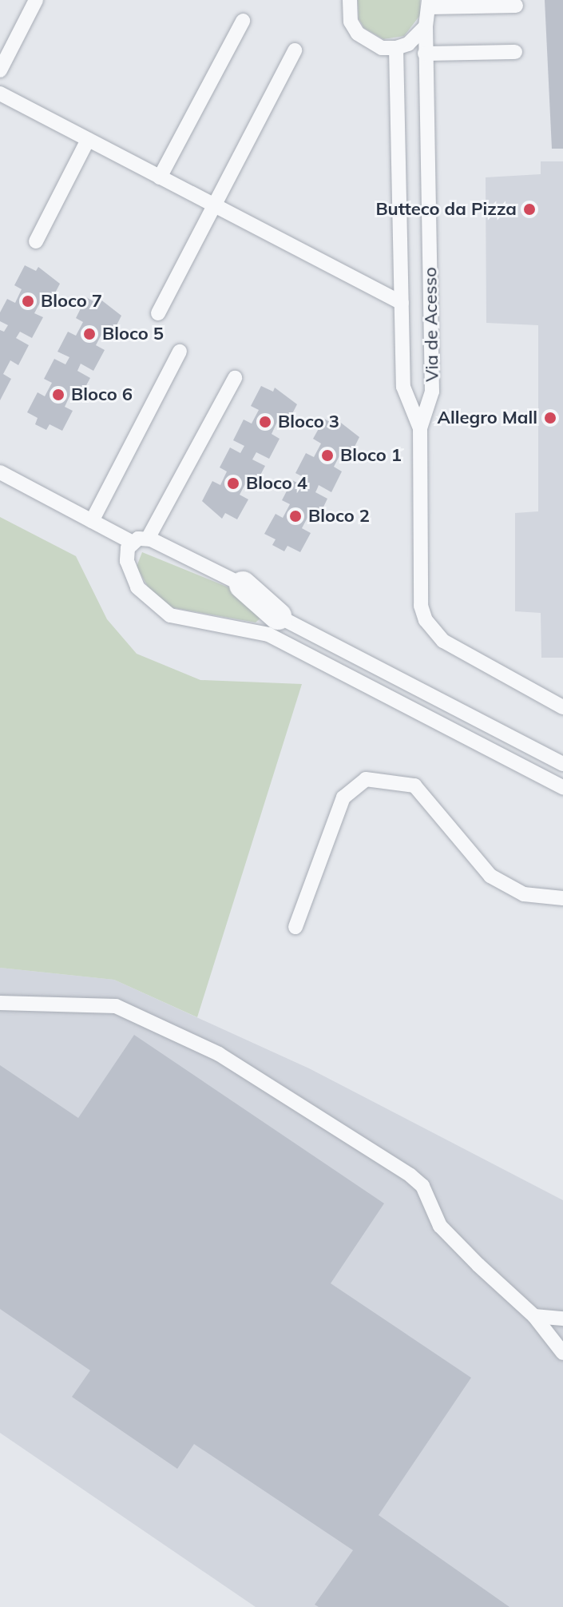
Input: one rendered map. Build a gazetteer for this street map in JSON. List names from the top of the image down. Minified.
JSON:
{"streets":{"lane":["Via de Acesso"]},"places":["Butteco da Pizza","Bloco 7","Bloco 5","Bloco 6","Allegro Mall","Bloco 3","Bloco 1","Bloco 4","Bloco 2"]}
